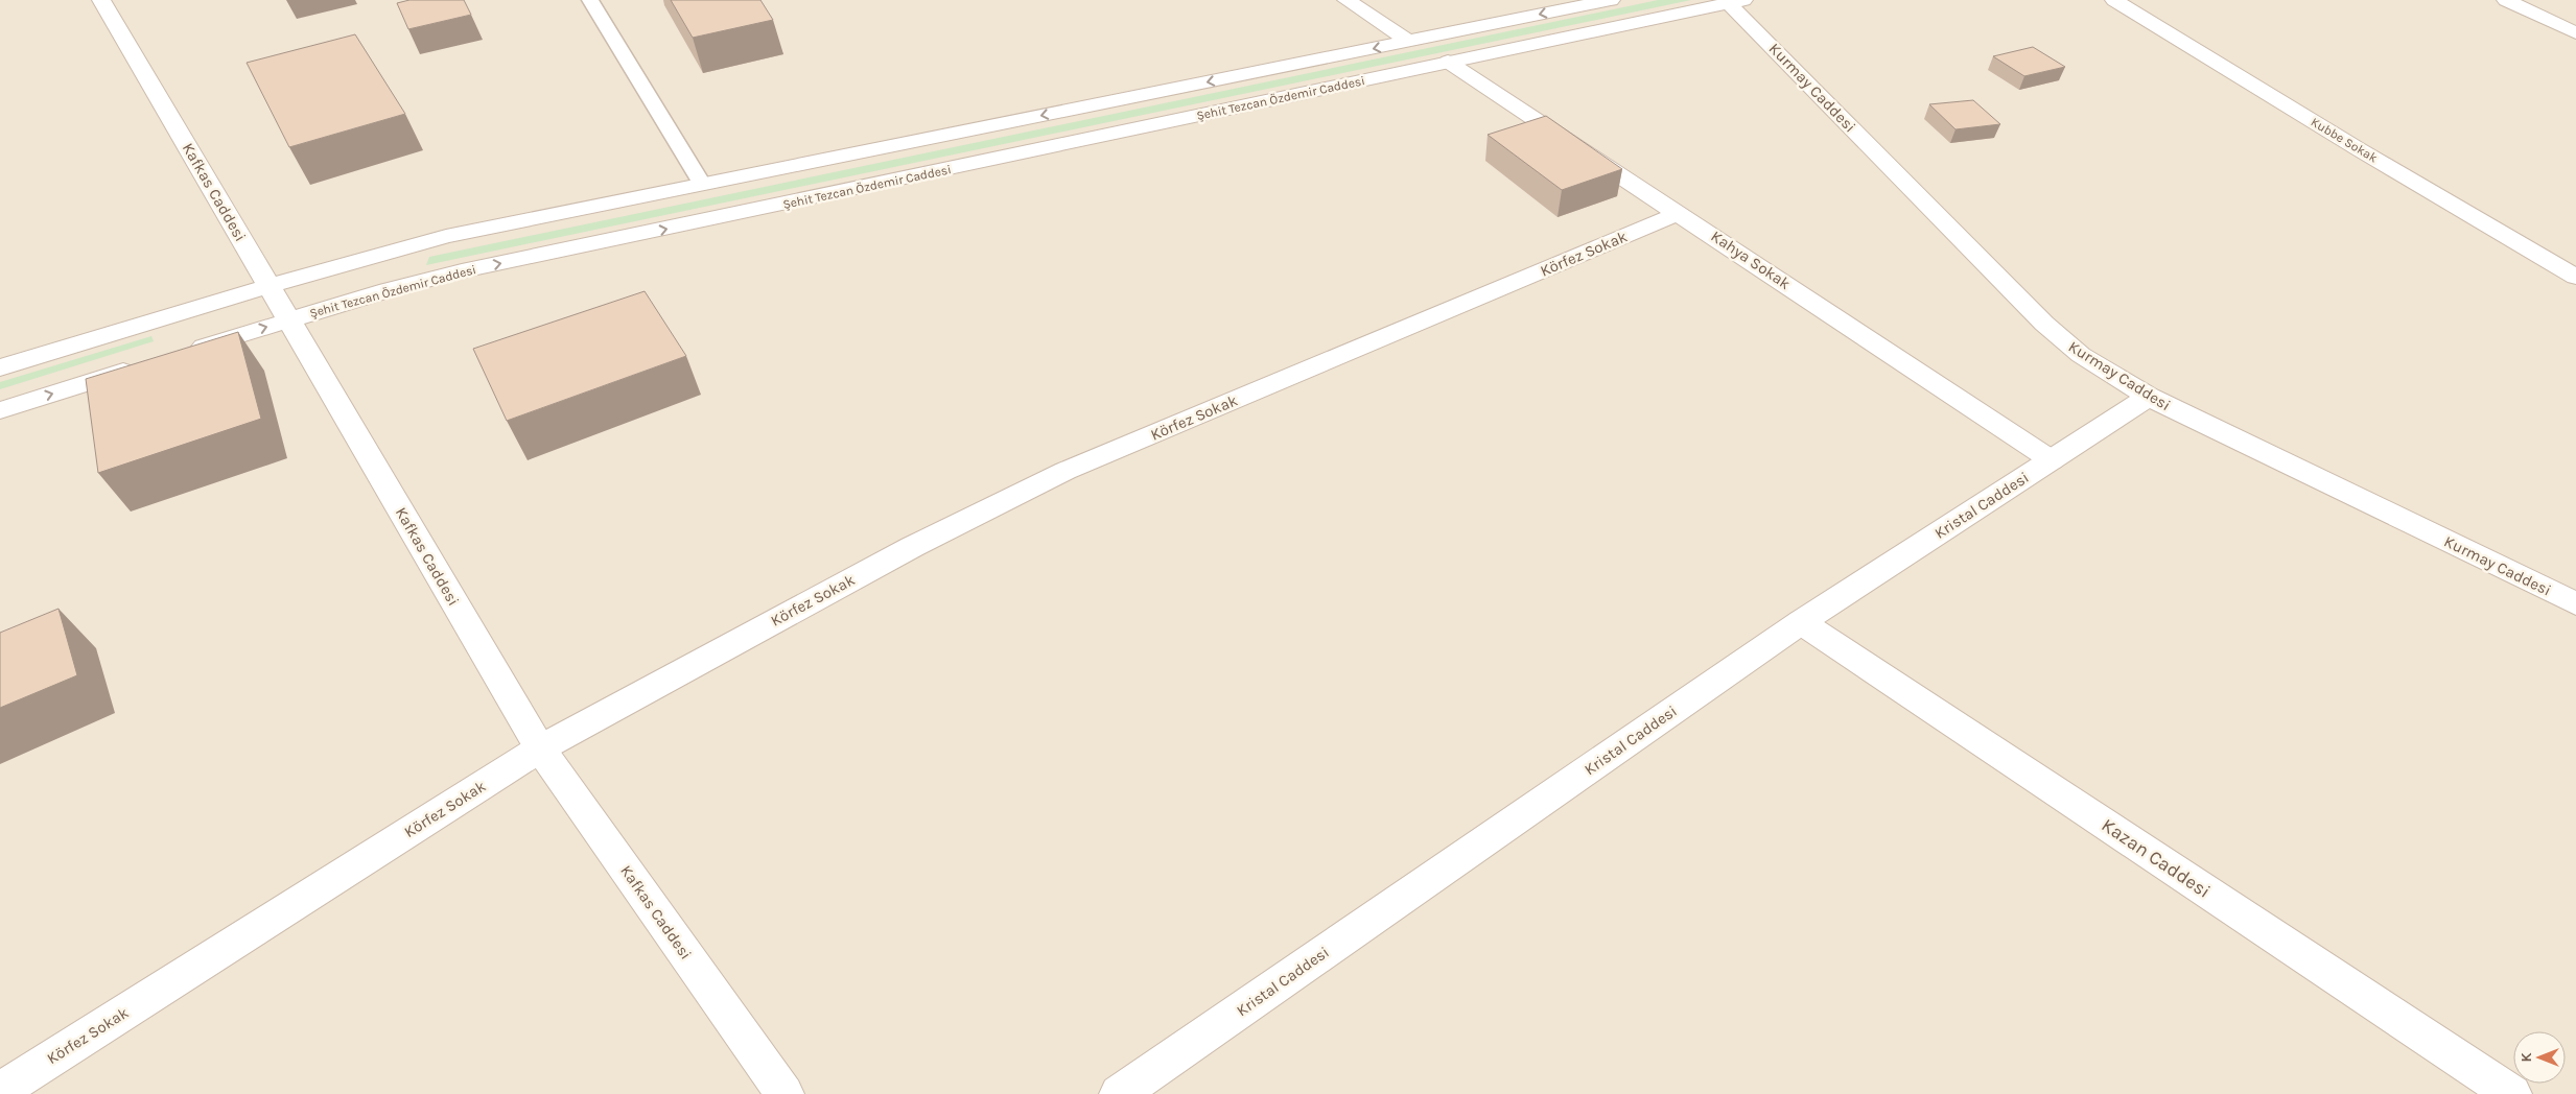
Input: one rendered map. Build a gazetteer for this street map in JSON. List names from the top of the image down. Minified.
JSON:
{"streets":{"street":["Kurmay Caddesi","Şehit Tezcan Özdemir Caddesi","Kubbe Sokak","Kafkas Caddesi","Körfez Sokak","Kahya Sokak","Kristal Caddesi","Kazan Caddesi"]},"crossings":[["Kurmay Caddesi","Şehit Tezcan Özdemir Caddesi"],["Kurmay Caddesi","Kristal Caddesi"],["Şehit Tezcan Özdemir Caddesi","Kafkas Caddesi"],["Şehit Tezcan Özdemir Caddesi","Kahya Sokak"],["Kafkas Caddesi","Körfez Sokak"],["Körfez Sokak","Kahya Sokak"],["Kahya Sokak","Kristal Caddesi"],["Kristal Caddesi","Kazan Caddesi"]],"north":"left"}
